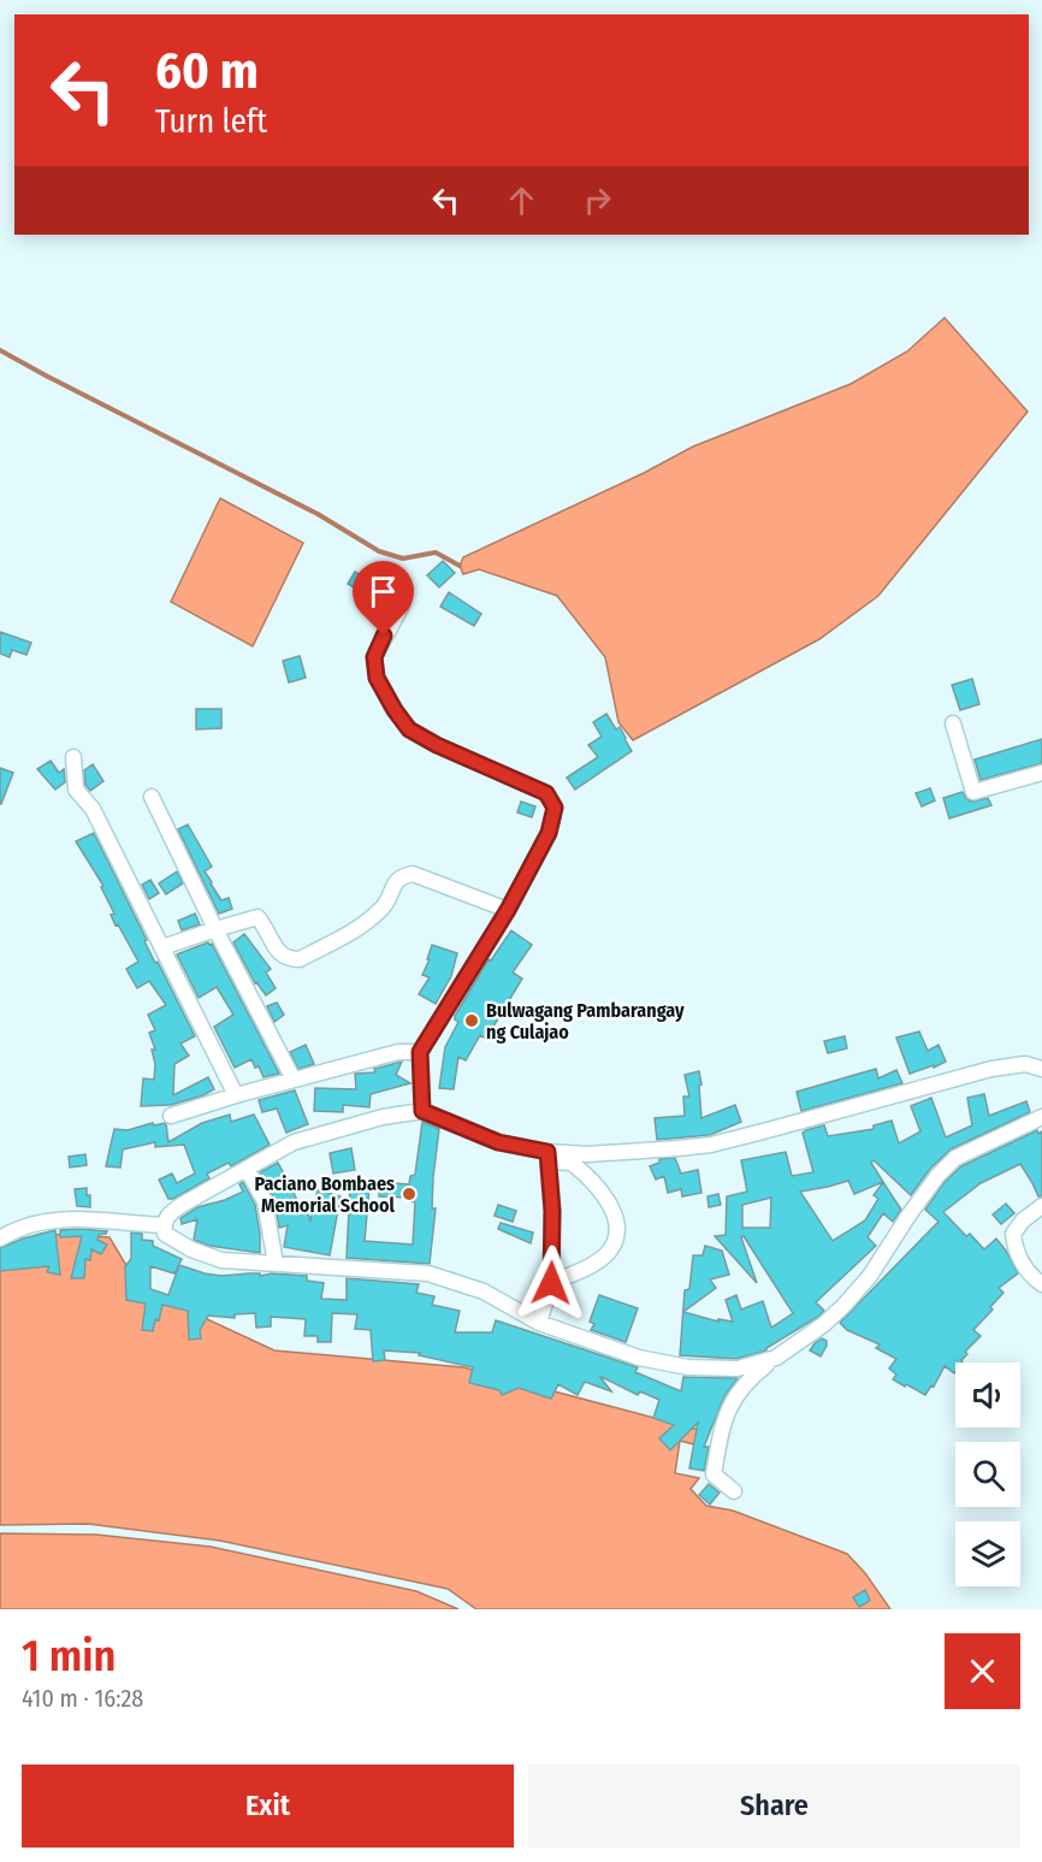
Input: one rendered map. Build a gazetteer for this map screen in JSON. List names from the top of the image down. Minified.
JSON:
{"places":["Bulwagang Pambarangay ng Culajao","Paciano Bombaes Memorial School"],"page":{"turn":["60 m","Turn left"],"heading":["1 min","410 m · 16:28"],"buttons":["Exit","Share"]}}
